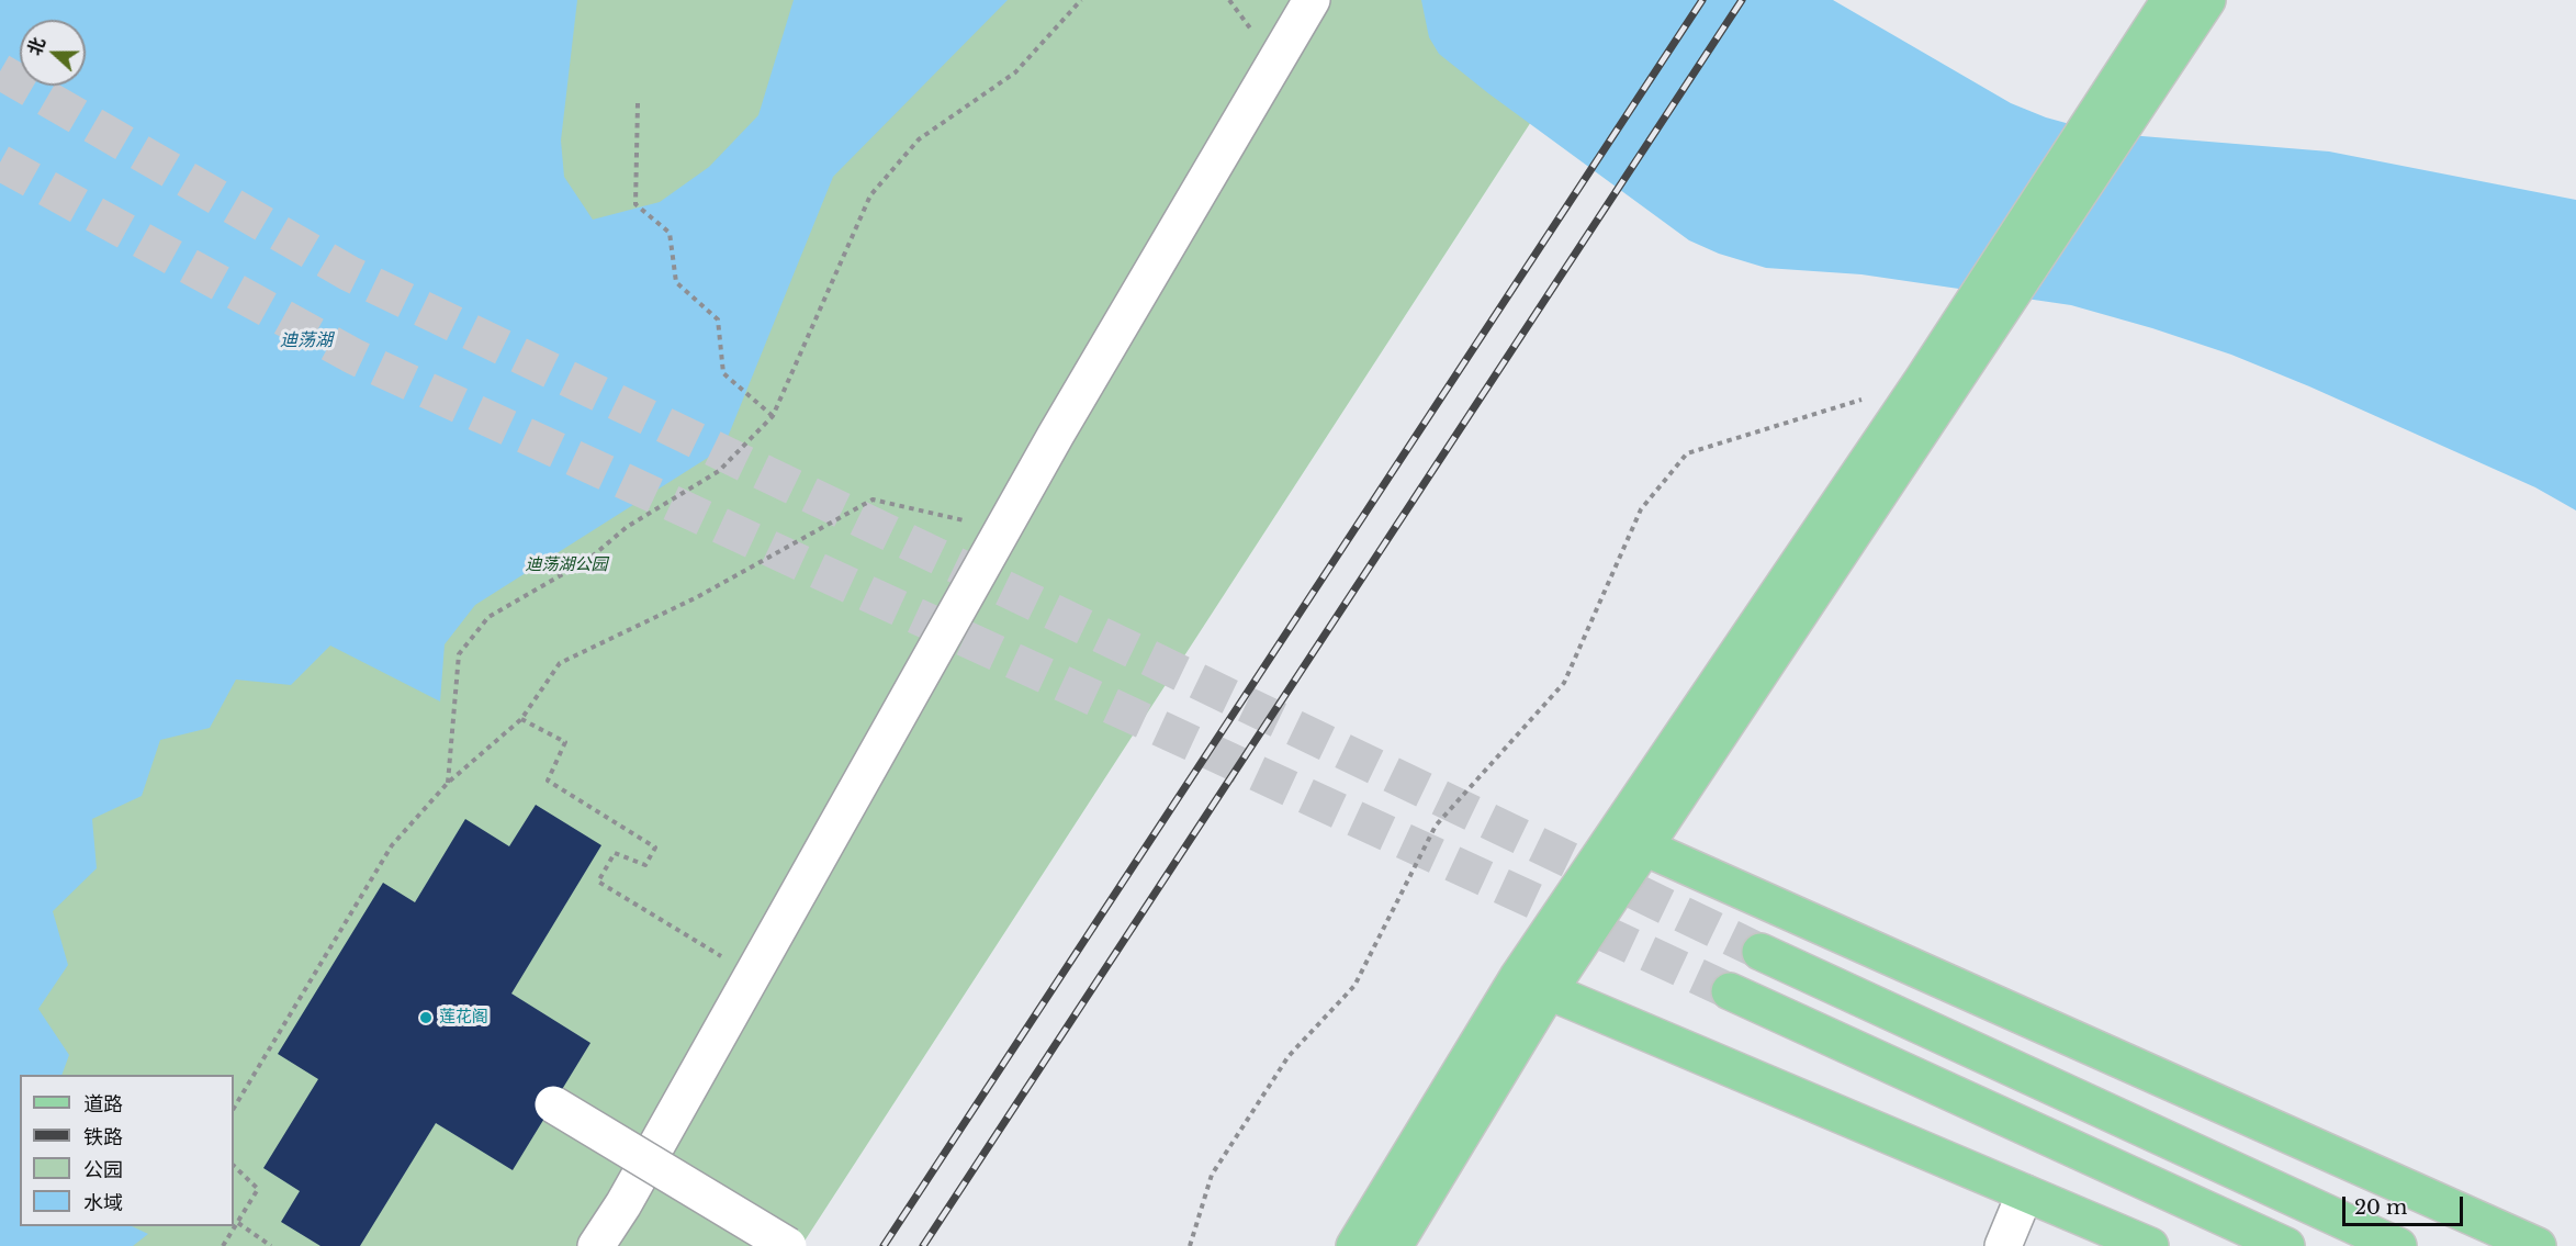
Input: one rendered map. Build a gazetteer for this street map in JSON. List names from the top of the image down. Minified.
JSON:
{"water":["迪荡湖"],"parks":["迪荡湖公园"],"places":["莲花阁"],"legend":["道路","铁路","公园","水域"],"scale_bar":"20 m","north":"left"}
